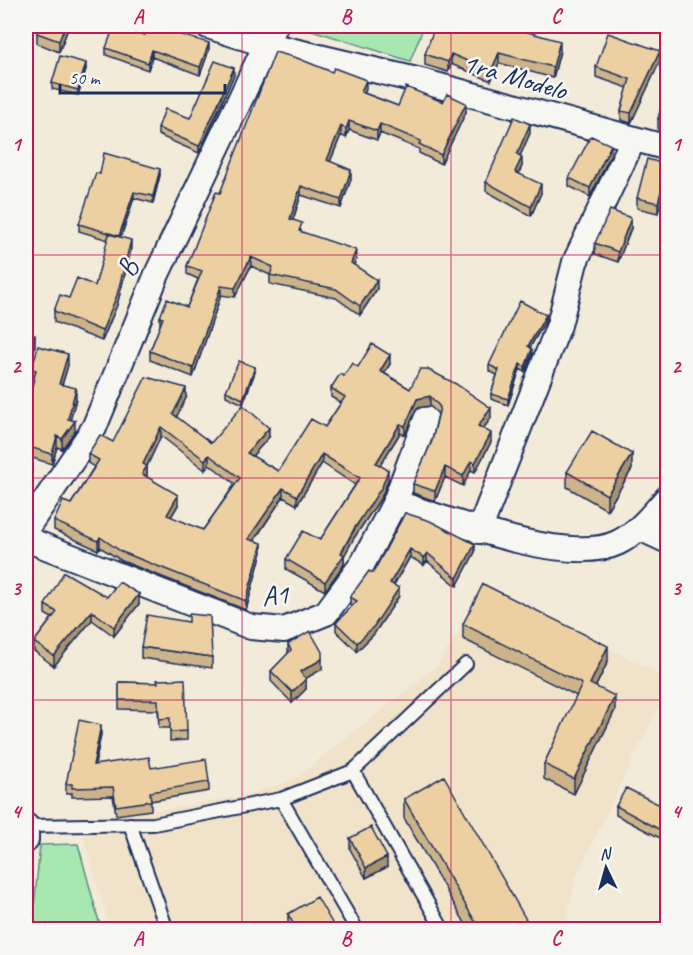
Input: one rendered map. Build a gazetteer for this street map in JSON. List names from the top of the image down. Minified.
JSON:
{"streets":{"street":["1ra Modelo","B","A1"]},"crossings":[["1ra Modelo","B"]],"scale_bar":"50 m","north":"top","grid":{"columns":["A","B","C"],"rows":["1","2","3","4"]}}
